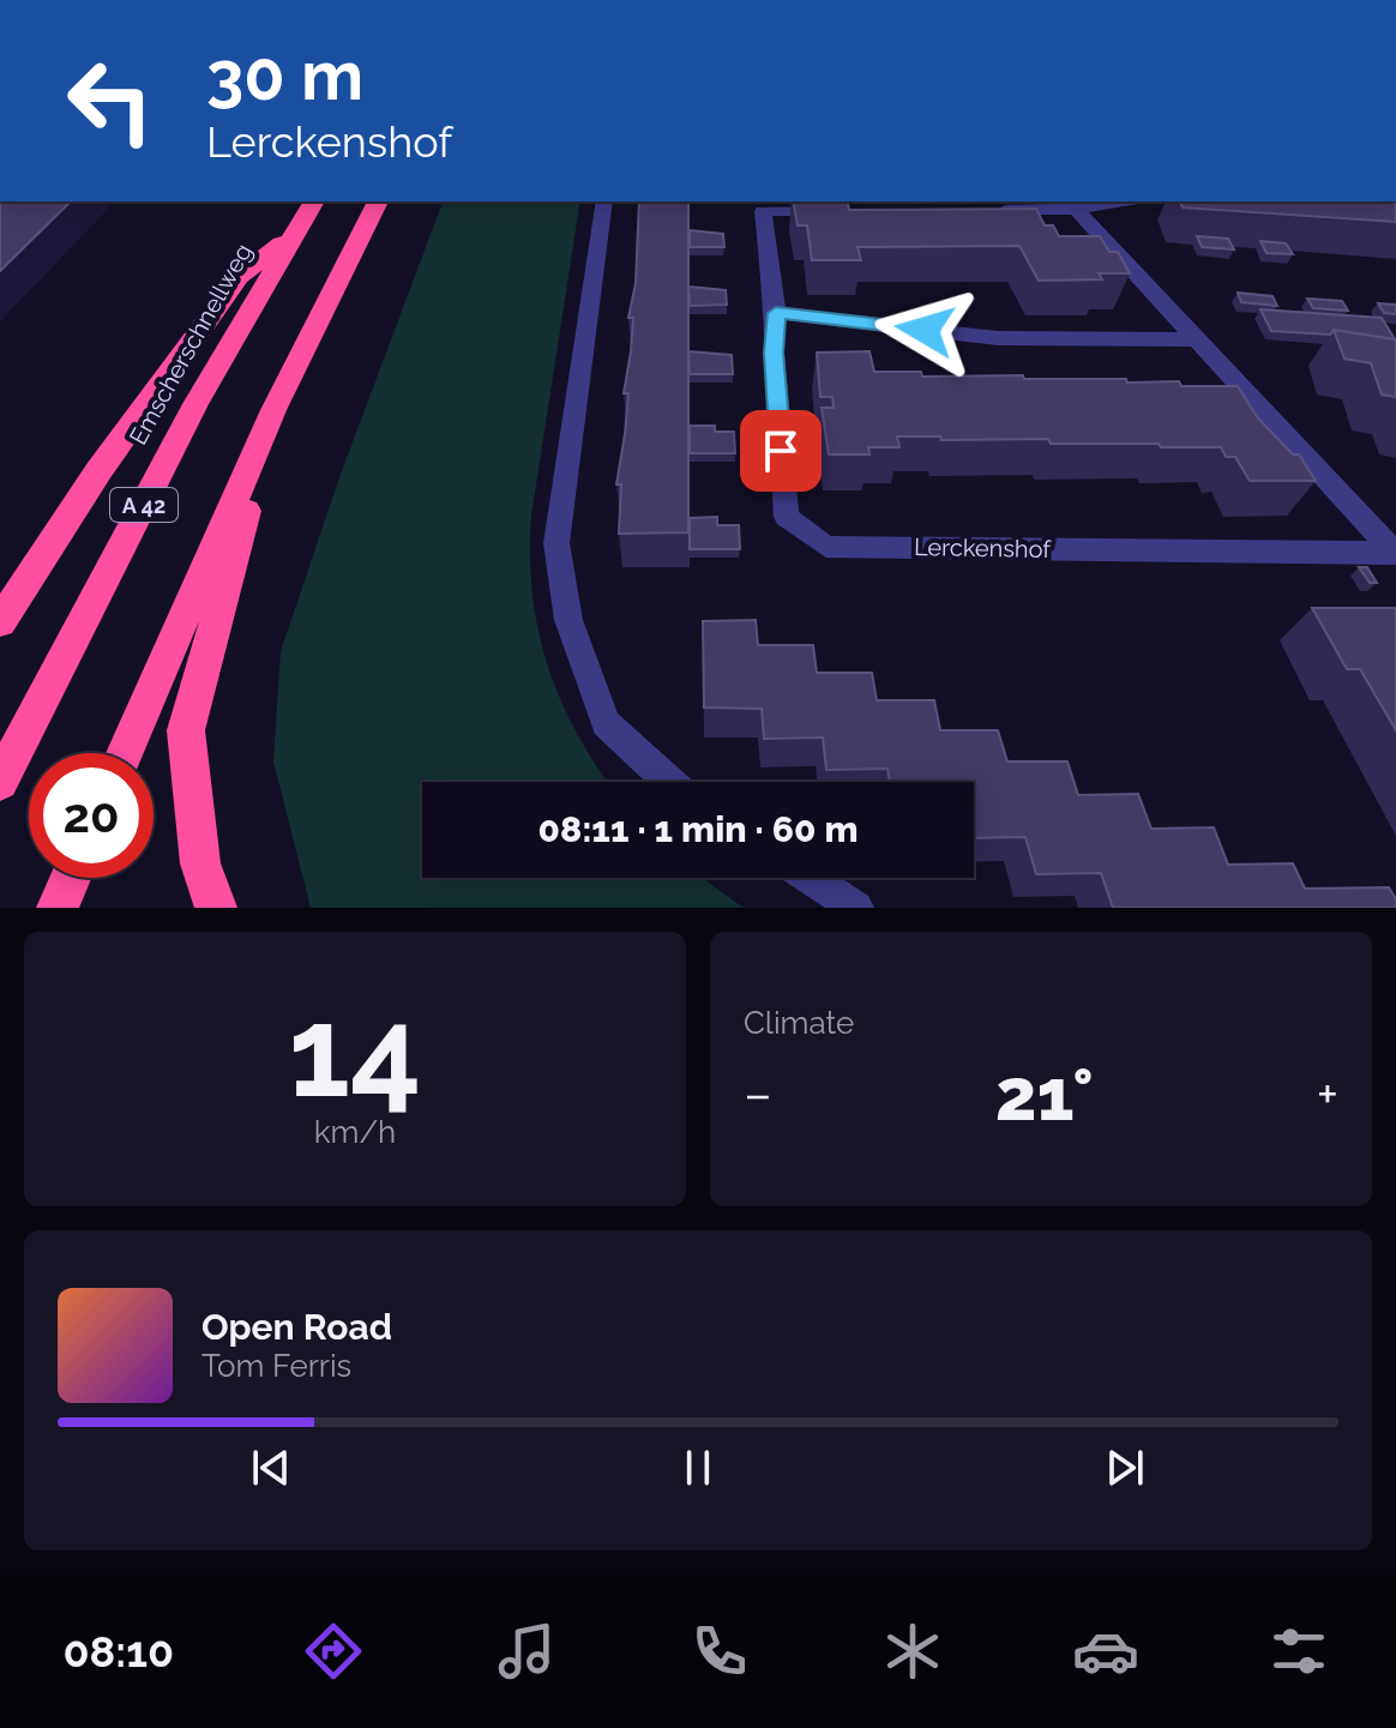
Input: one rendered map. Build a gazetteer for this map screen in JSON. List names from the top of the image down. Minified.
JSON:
{"streets":{"highway":["Emscherschnellweg","A 42"],"street":["Lerckenshof"]},"page":{"turn":["30 m","Lerckenshof"],"limit":"20","trip":"08:11 · 1 min · 60 m","tile":[["14","km/h"],"Climate"],"heat":["−","21°","+"],"song":["Open Road","Tom Ferris"],"tabs":"08:10"}}
